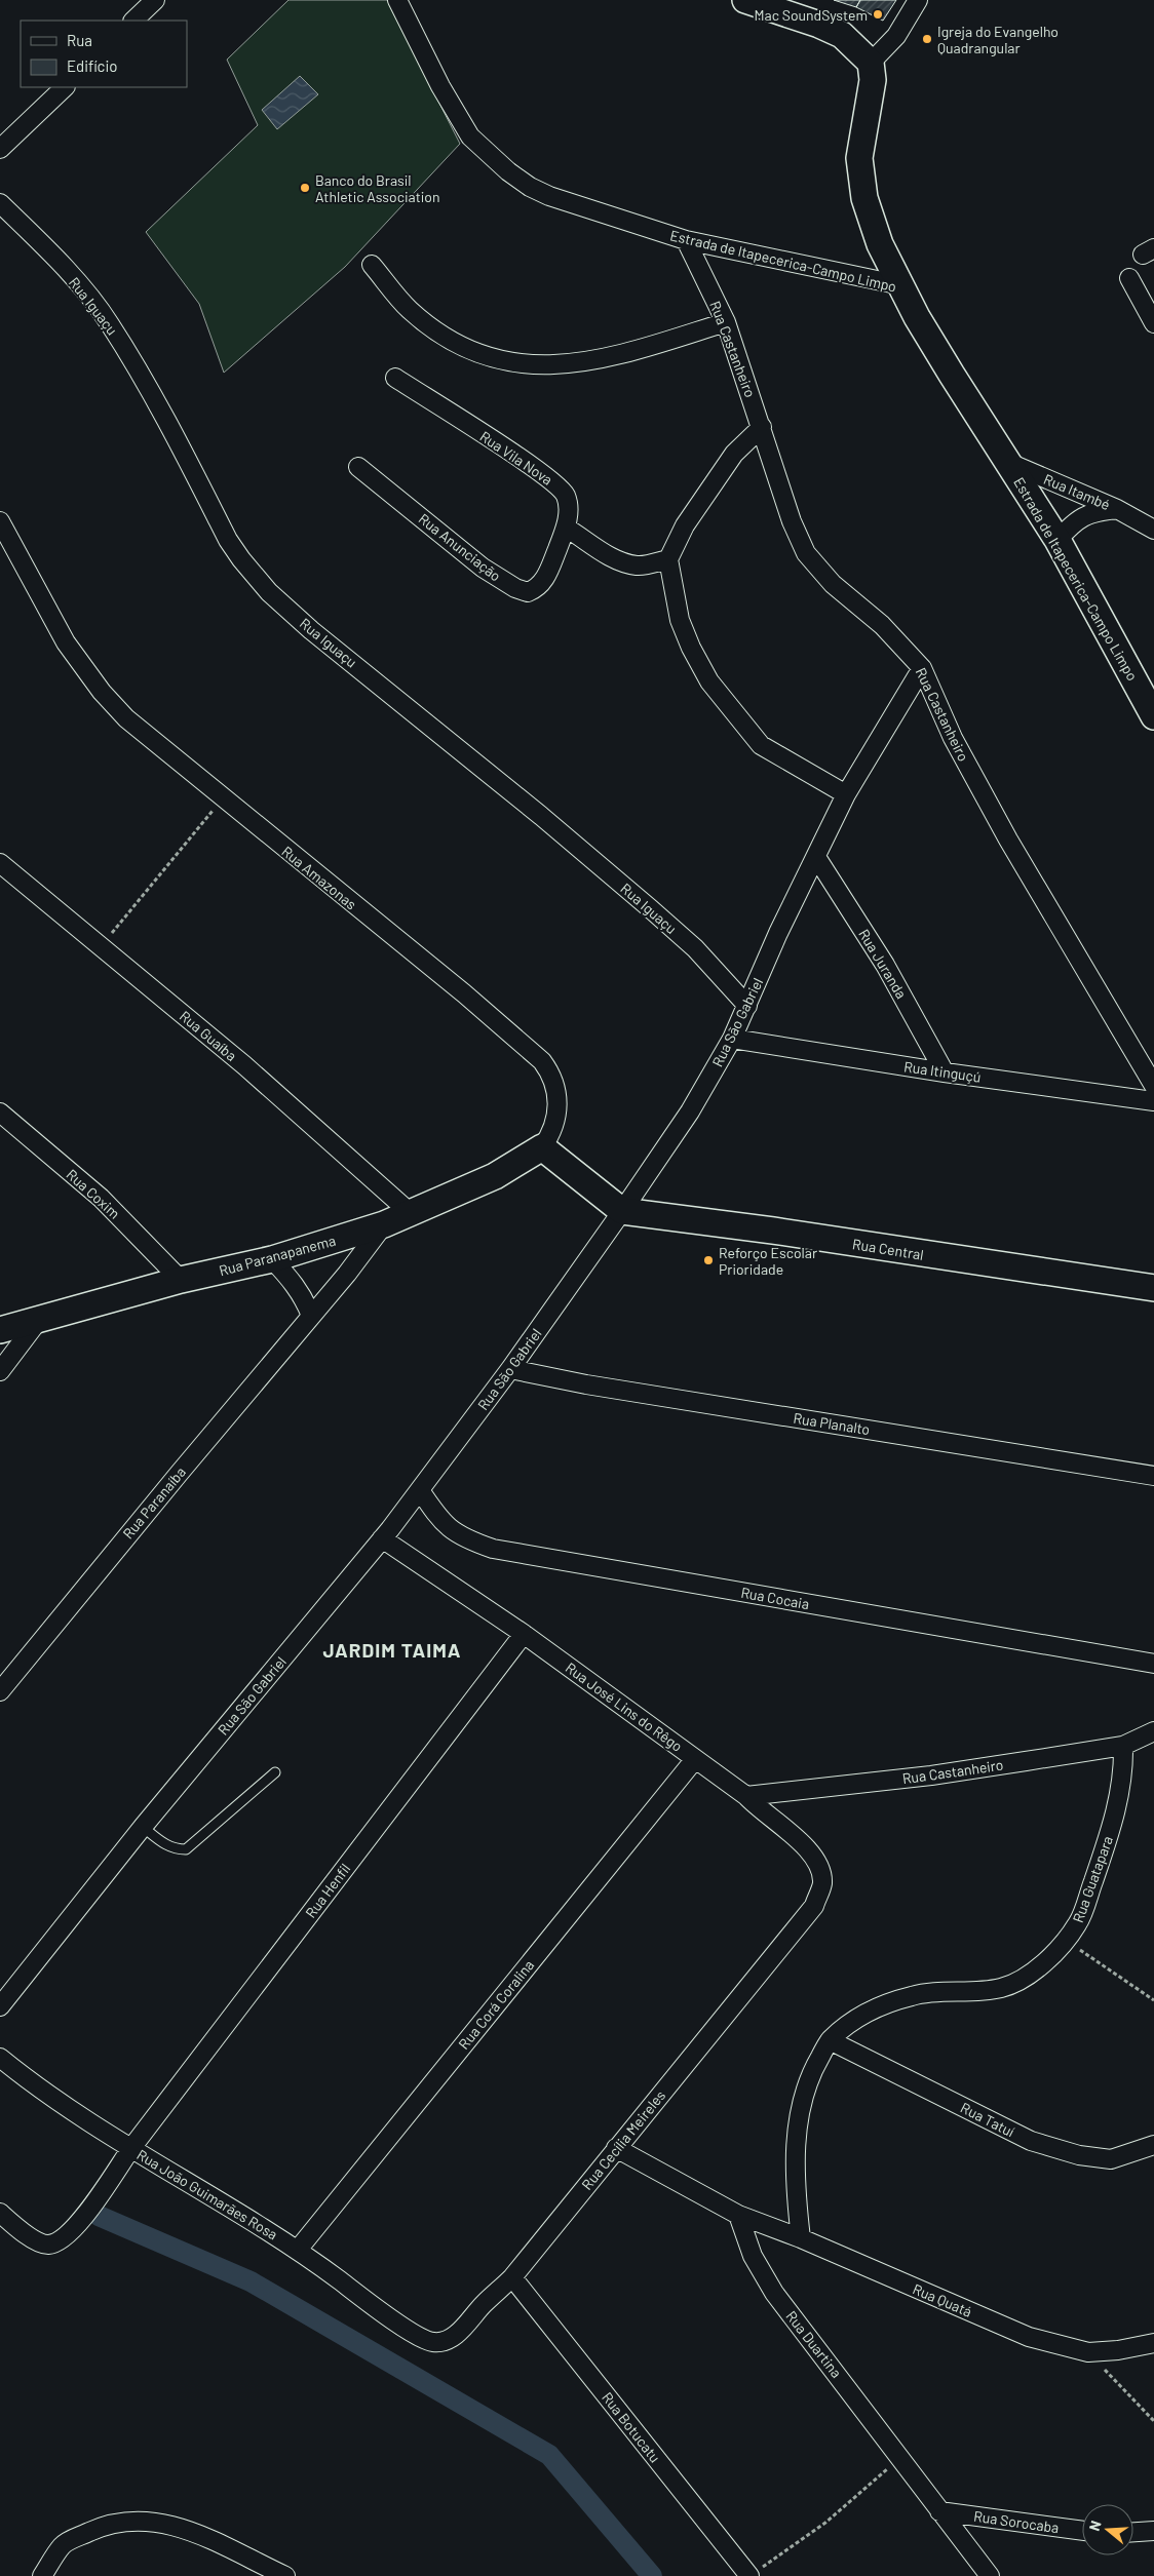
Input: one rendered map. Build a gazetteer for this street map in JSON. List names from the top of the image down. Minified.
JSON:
{"streets":{"street":["Estrada de Itapecerica-Campo Limpo","Rua Iguaçu","Rua Castanheiro","Rua Vila Nova","Rua Itambé","Rua Anunciação","Rua Amazonas","Rua Juranda","Rua São Gabriel","Rua Guaíba","Rua Itinguçú","Rua Coxim","Rua Central","Rua Paranapanema","Rua Planalto","Rua Paranaíba","Rua Cocaia","Rua José Lins do Rêgo","Rua Guatapara","Rua Henfil","Rua Corá Coralina","Rua Tatuí","Rua Cecília Meireles","Rua João Guimarães Rosa","Rua Quatá","Rua Duartina","Rua Botucatu","Rua Sorocaba"]},"crossings":[["Estrada de Itapecerica-Campo Limpo","Rua Castanheiro"],["Estrada de Itapecerica-Campo Limpo","Rua Itambé"],["Rua Iguaçu","Rua São Gabriel"],["Rua Castanheiro","Rua São Gabriel"],["Rua Castanheiro","Rua José Lins do Rêgo"],["Rua Castanheiro","Rua Guatapara"],["Rua Vila Nova","Rua Anunciação"],["Rua Amazonas","Rua Paranapanema"],["Rua Juranda","Rua São Gabriel"],["Rua Juranda","Rua Itinguçú"],["Rua São Gabriel","Rua Itinguçú"],["Rua São Gabriel","Rua Central"],["Rua São Gabriel","Rua Planalto"],["Rua São Gabriel","Rua Cocaia"],["Rua São Gabriel","Rua José Lins do Rêgo"],["Rua Guaíba","Rua Paranapanema"],["Rua Coxim","Rua Paranapanema"],["Rua Paranapanema","Rua Paranaíba"],["Rua José Lins do Rêgo","Rua Henfil"],["Rua José Lins do Rêgo","Rua Corá Coralina"],["Rua José Lins do Rêgo","Rua Cecília Meireles"],["Rua Guatapara","Rua Tatuí"],["Rua Guatapara","Rua Quatá"],["Rua Henfil","Rua João Guimarães Rosa"],["Rua Corá Coralina","Rua João Guimarães Rosa"],["Rua Cecília Meireles","Rua João Guimarães Rosa"],["Rua Cecília Meireles","Rua Botucatu"],["Rua Quatá","Rua Duartina"],["Rua Duartina","Rua Sorocaba"]],"districts":["JARDIM TAIMA"],"places":["Mac SoundSystem","Igreja do Evangelho Quadrangular","Banco do Brasil Athletic Association","Reforço Escolar Prioridade"],"legend":["Rua","Edifício"],"north":"left"}
